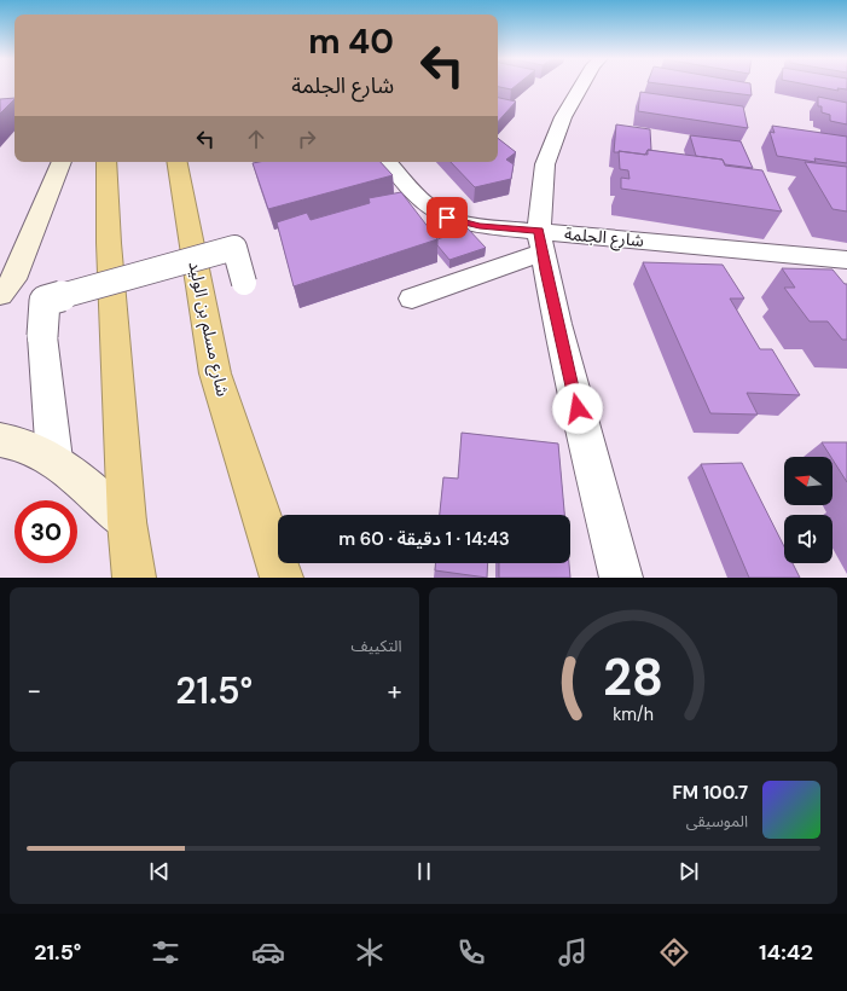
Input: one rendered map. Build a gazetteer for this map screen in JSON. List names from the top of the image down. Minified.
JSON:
{"streets":{"highway":["شارع مسلم بن الوليد"],"street":["شارع الجلمة"]},"north":"left","page":{"turn":["40 m","شارع الجلمة"],"limit":"30","trip":"14:43 · 1 دقيقة · 60 m","tile":"التكييف","heat":["−","21.5°","+"],"song":["100.7 FM","الموسيقى"],"tabs":["14:42","21.5°"],"gauge":["28","km/h"]}}
